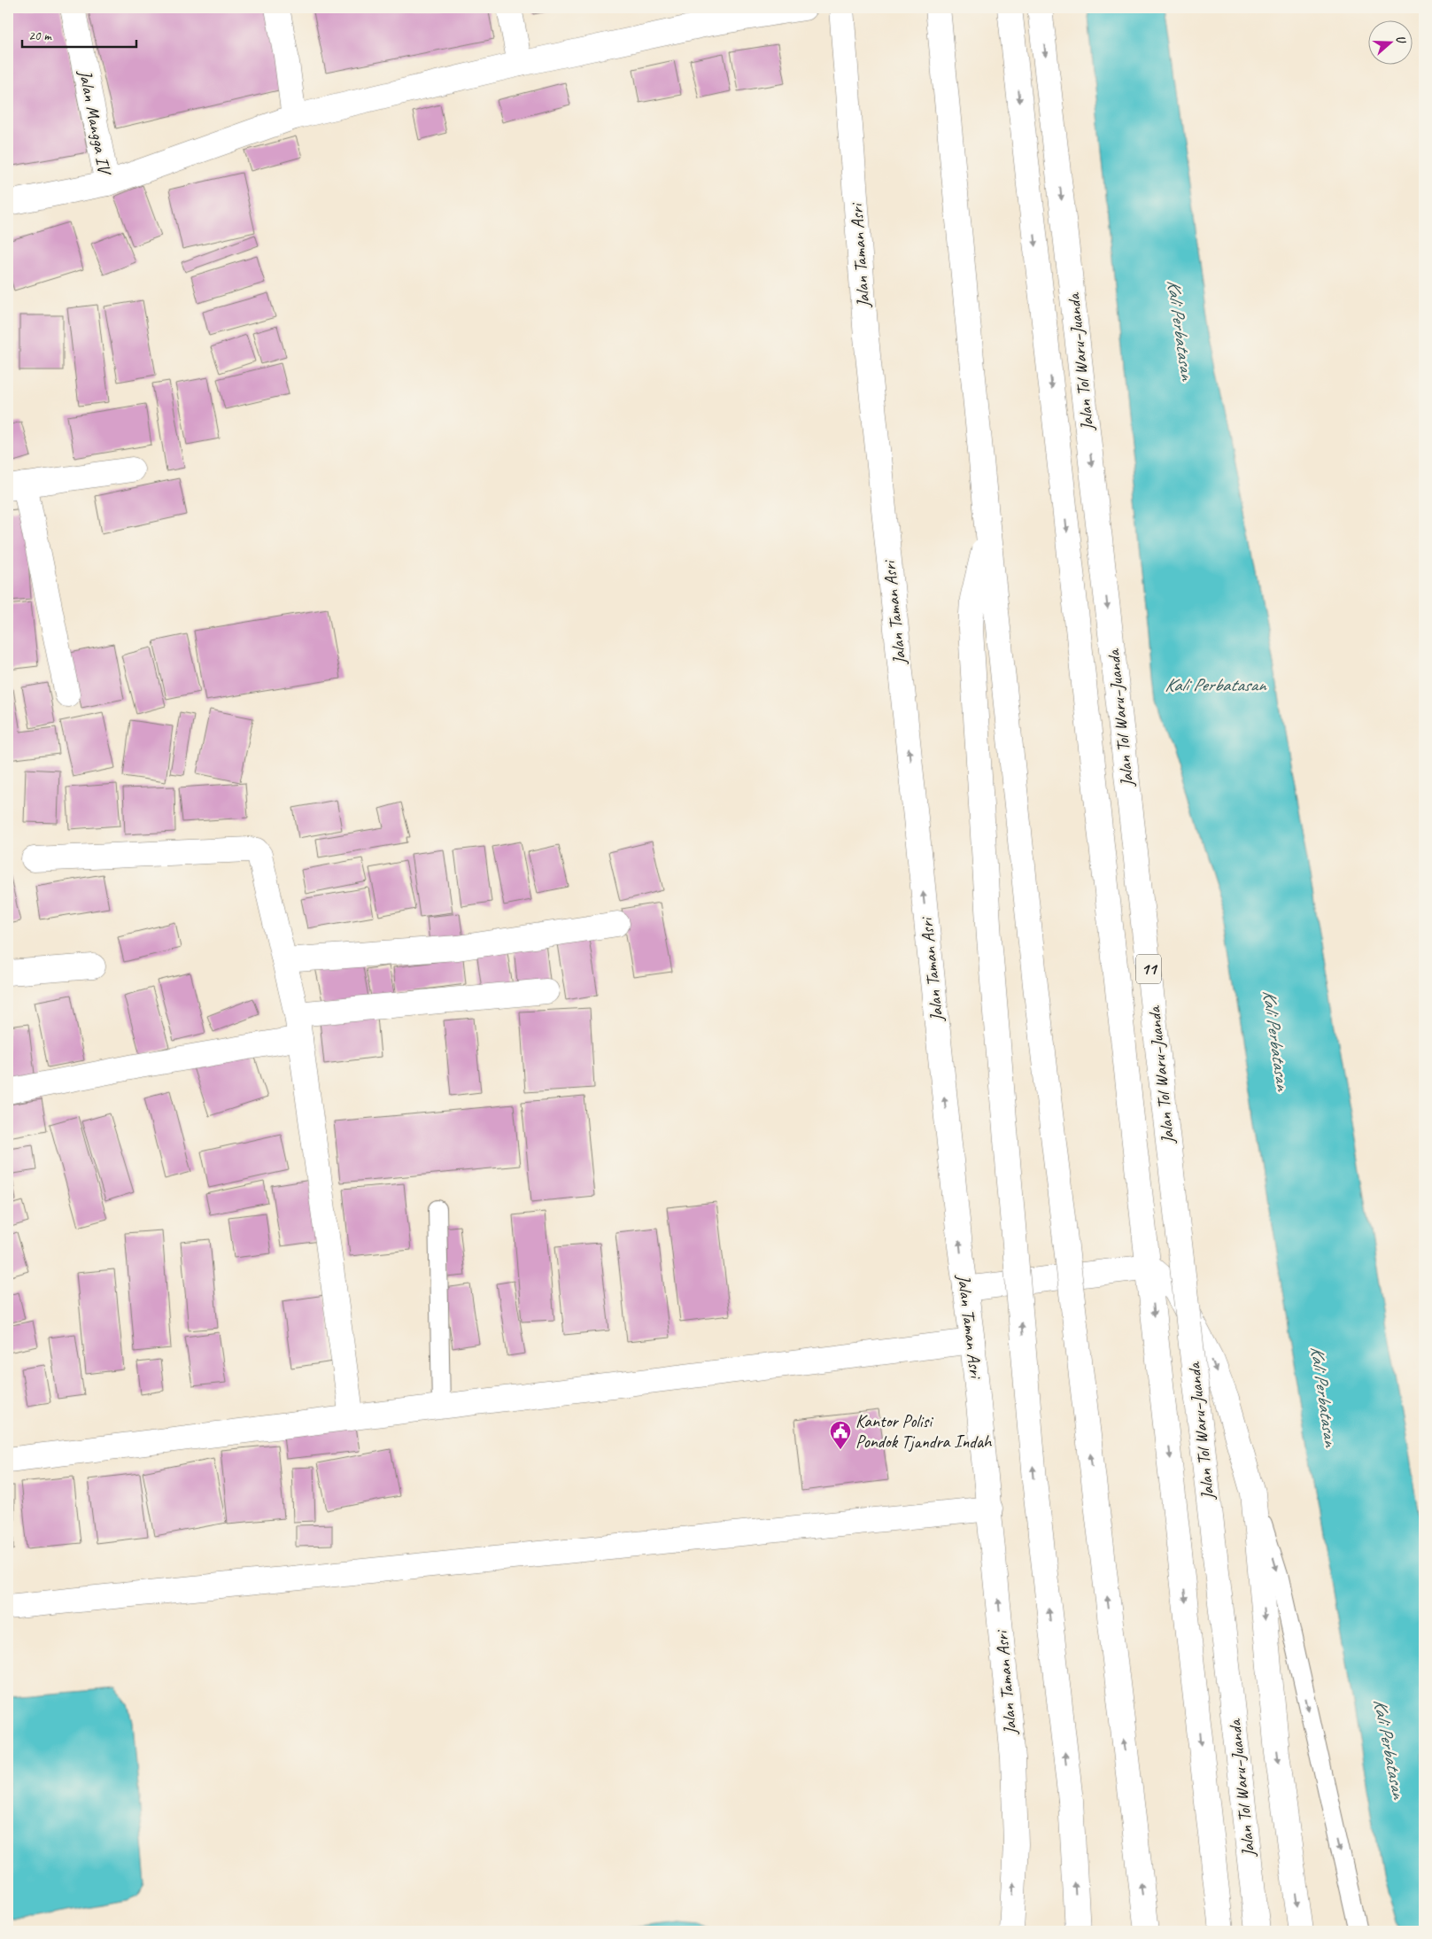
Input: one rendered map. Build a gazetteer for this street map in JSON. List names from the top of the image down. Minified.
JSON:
{"streets":{"main road":["Jalan Mangga IV","Jalan Taman Asri","Jalan Tol Waru–Juanda","11"]},"water":["Kali Perbatasan"],"places":{"public building":["Kantor Polisi Pondok Tjandra Indah"]},"scale_bar":"20 m","north":"right"}
